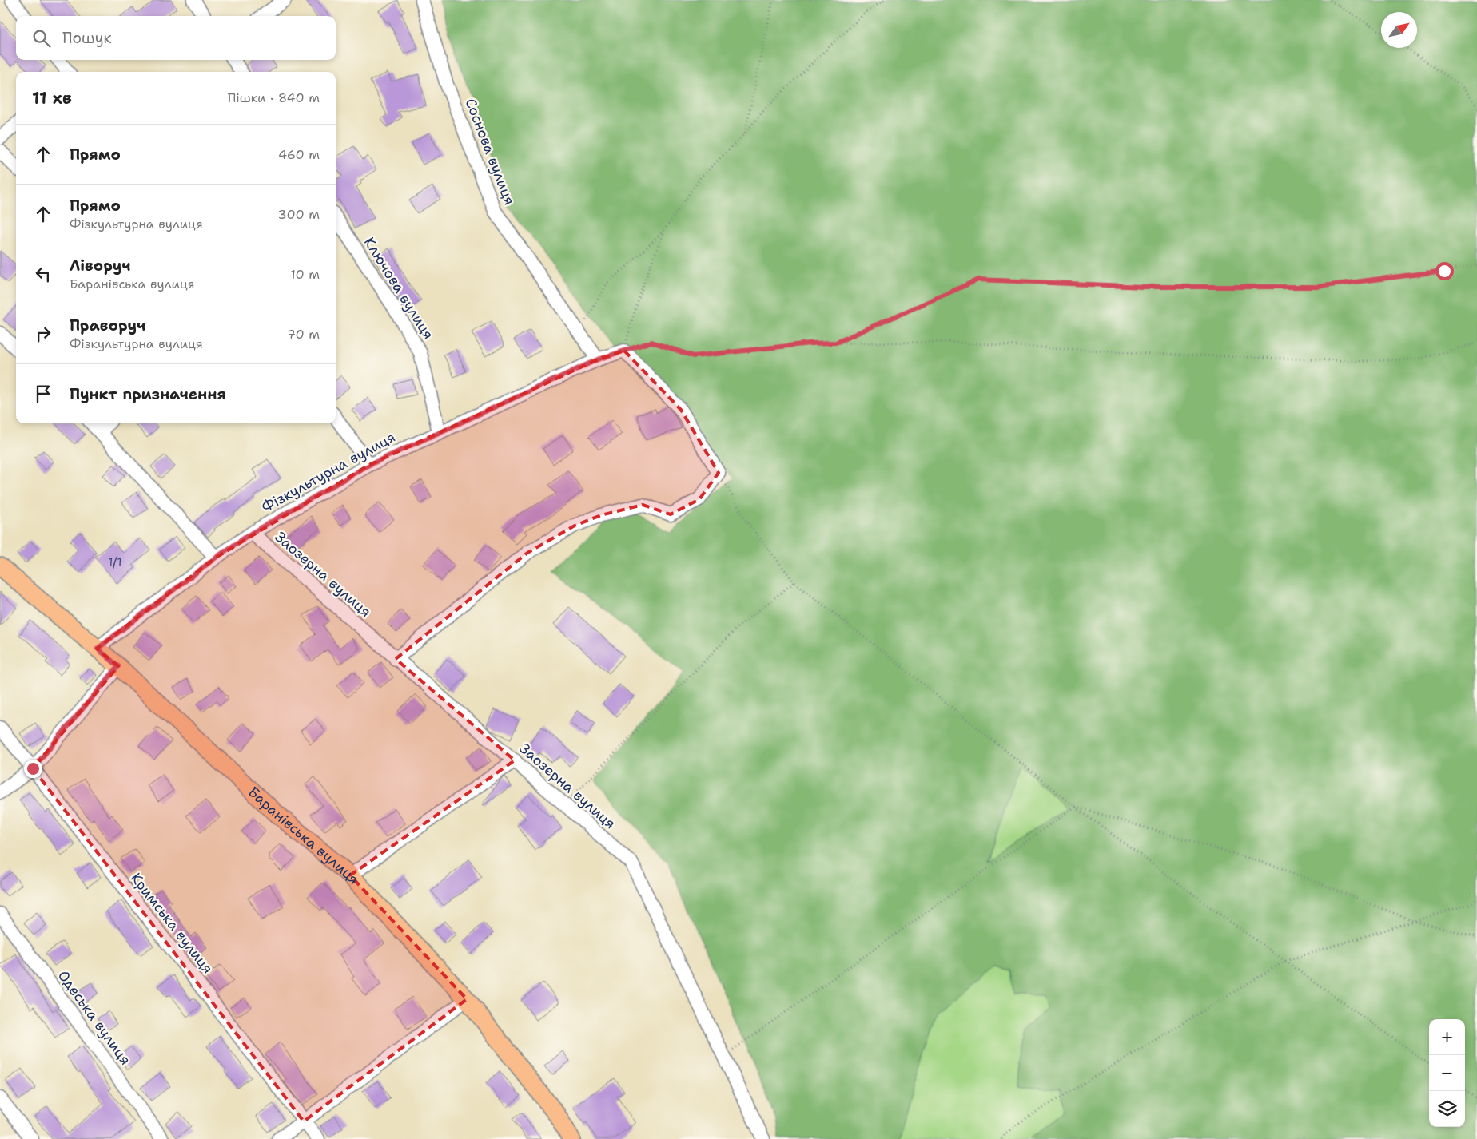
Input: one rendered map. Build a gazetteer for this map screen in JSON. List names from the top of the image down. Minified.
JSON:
{"streets":{"main road":["Баранівська вулиця"],"street":["Соснова вулиця","Ключова вулиця","Фізкультурна вулиця","Заозерна вулиця","Кримська вулиця","Одеська вулиця"]},"crossings":[["Соснова вулиця","Фізкультурна вулиця"],["Ключова вулиця","Фізкультурна вулиця"],["Фізкультурна вулиця","Заозерна вулиця"],["Фізкультурна вулиця","Баранівська вулиця"]],"house_numbers":["1/1"],"north":"top right","page":{"search":"Пошук","heading":["11 хв","Пішки · 840 m"],"list":[["Прямо","460 m"],["Прямо","Фізкультурна вулиця","300 m"],["Ліворуч","Баранівська вулиця","10 m"],["Праворуч","Фізкультурна вулиця","70 m"],"Пункт призначення"],"map_buttons":["+","−"]}}
